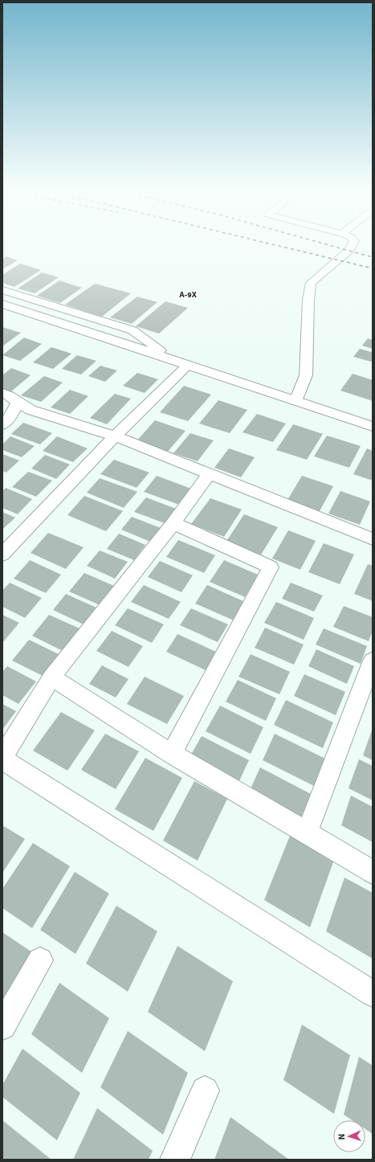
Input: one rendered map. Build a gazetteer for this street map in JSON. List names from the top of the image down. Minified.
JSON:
{"districts":["A-9X"],"north":"left"}
